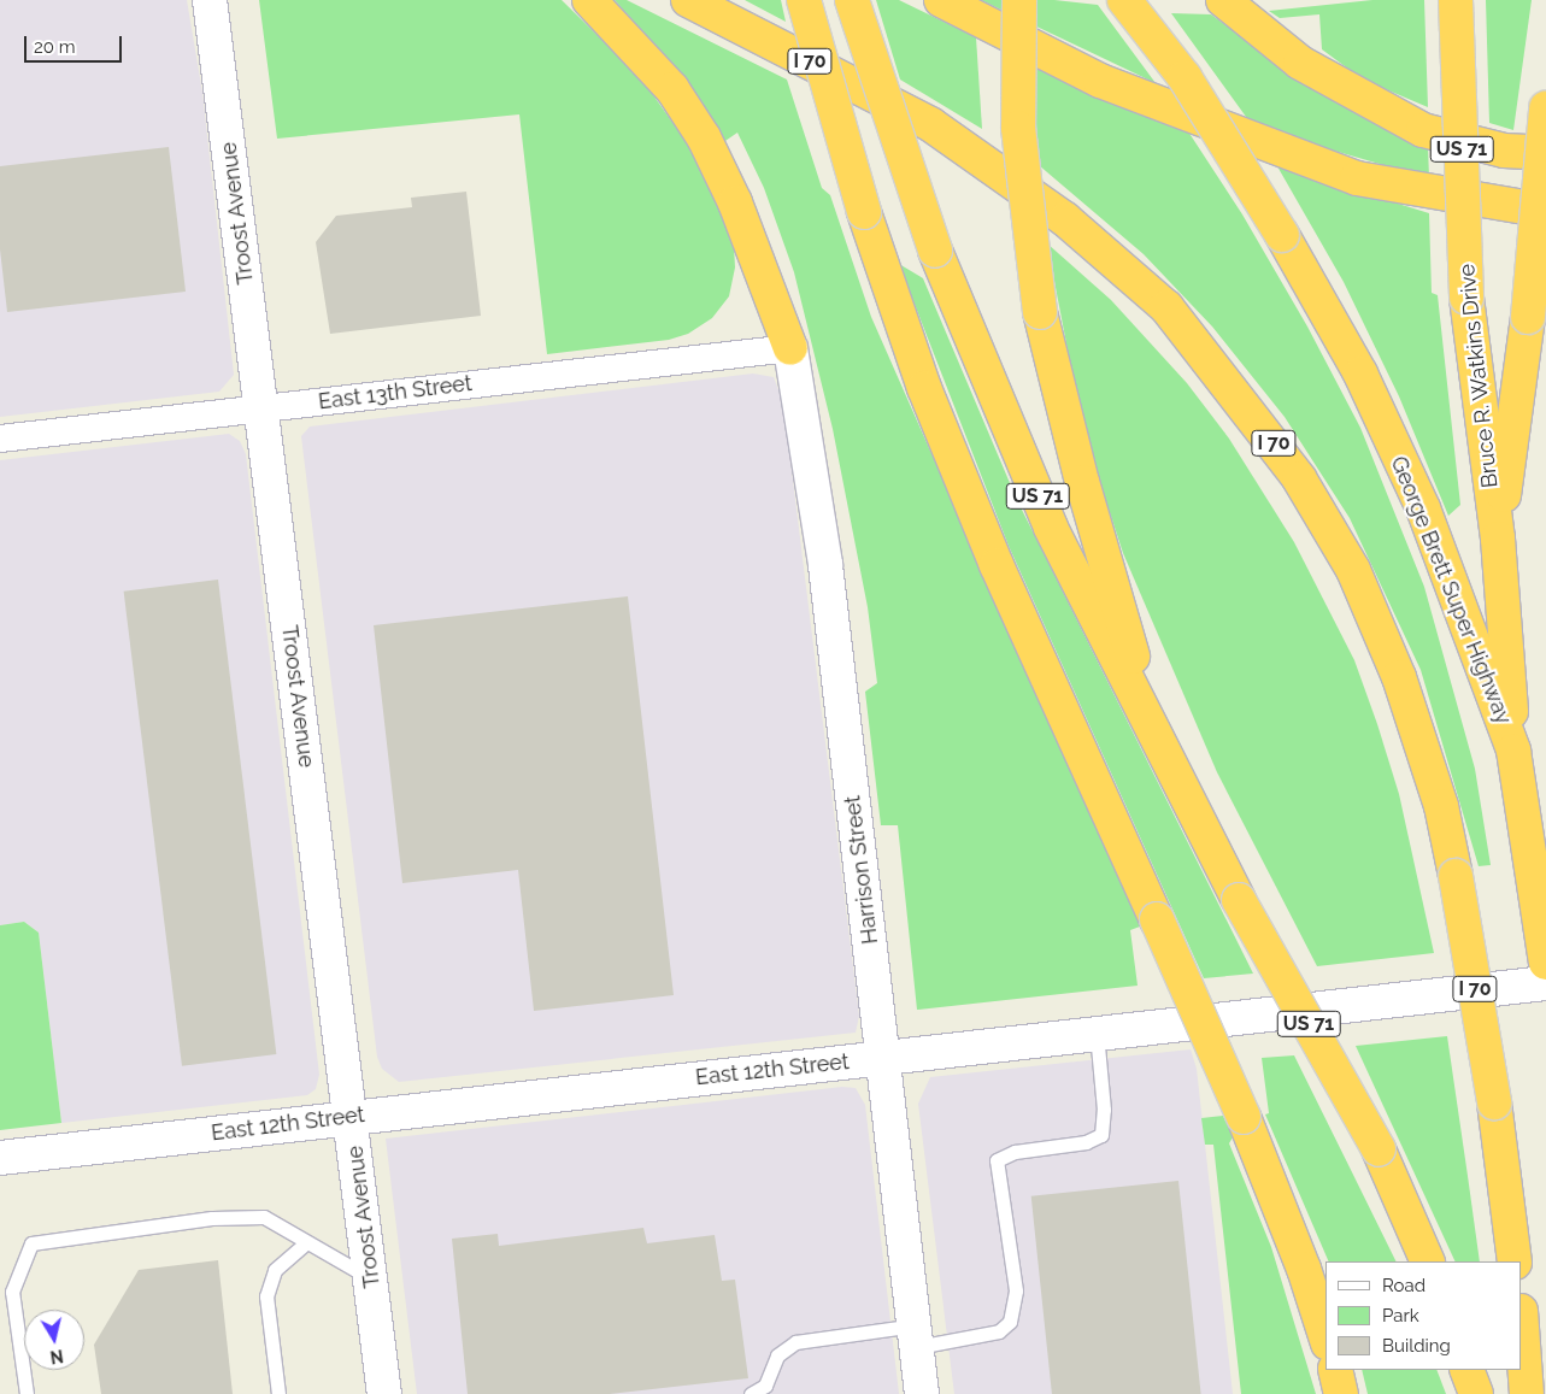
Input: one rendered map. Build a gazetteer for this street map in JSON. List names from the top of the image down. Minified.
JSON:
{"streets":{"highway":["I 70","US 71","Bruce R. Watkins Drive","George Brett Super Highway"],"street":["Troost Avenue","East 13th Street","Harrison Street","East 12th Street"]},"crossings":[["Troost Avenue","East 13th Street"],["Troost Avenue","East 12th Street"],["Bruce R. Watkins Drive","George Brett Super Highway"],["East 13th Street","Harrison Street"],["Harrison Street","East 12th Street"]],"legend":["Road","Park","Building"],"scale_bar":"20 m","north":"bottom"}
